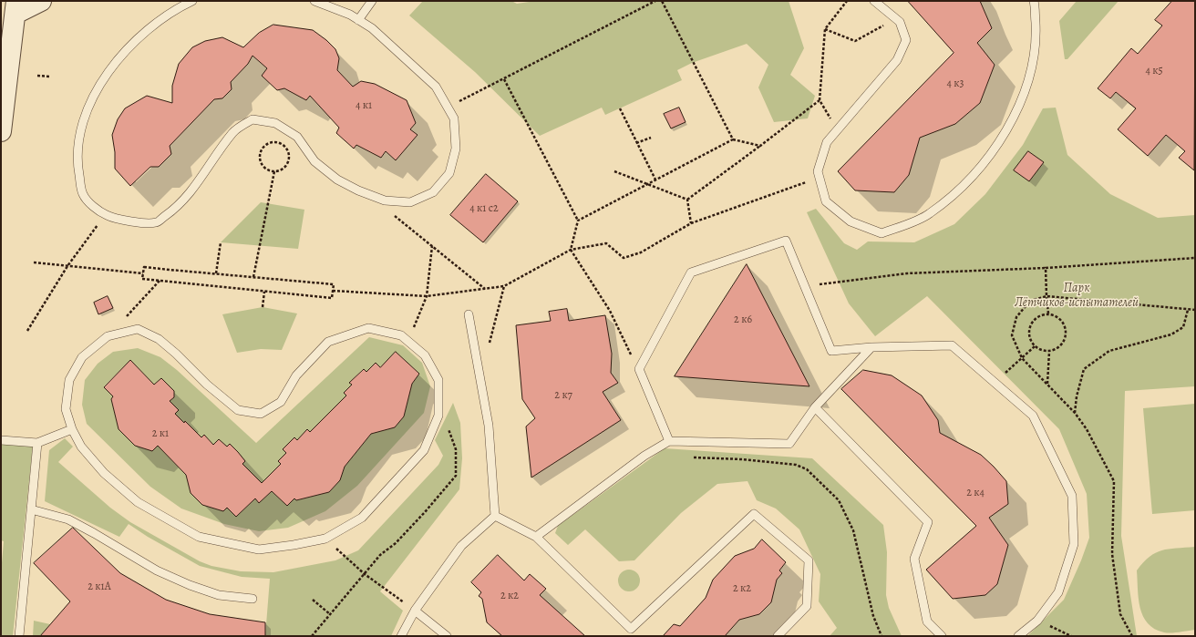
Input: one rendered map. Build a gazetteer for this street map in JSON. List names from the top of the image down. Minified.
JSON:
{"parks":["Парк Лётчиков-испытателей"],"house_numbers":["4 к5","4 к3","4 к1","4 к1 с2","2 к6","2 к7","2 к1","2 к4","2 к1А","2 к2","2 к2"]}
